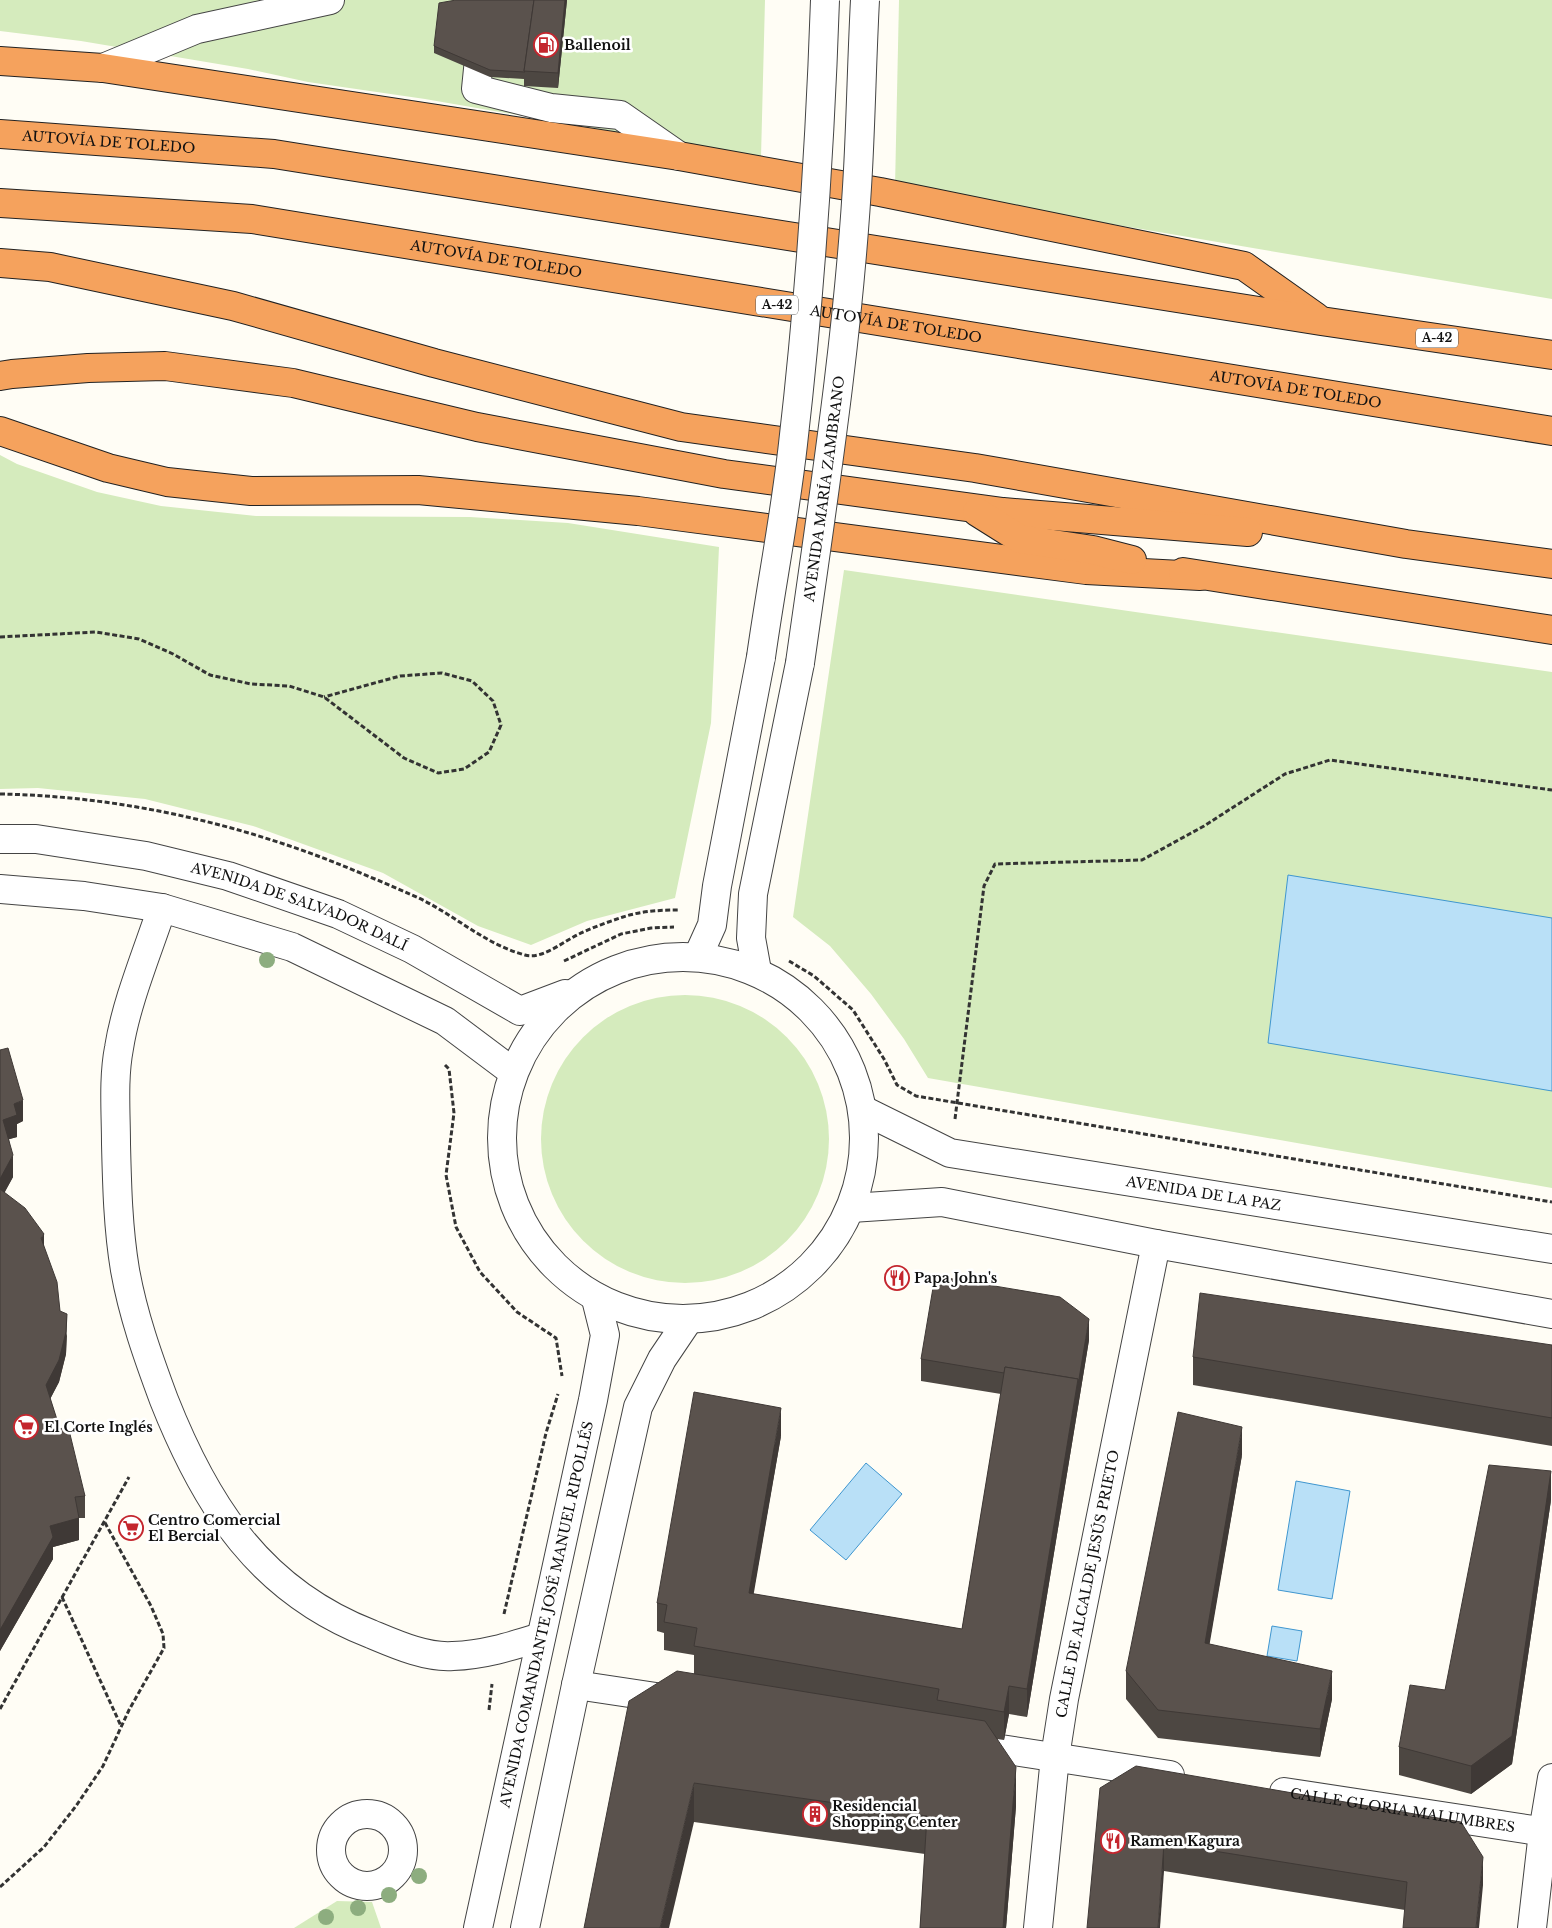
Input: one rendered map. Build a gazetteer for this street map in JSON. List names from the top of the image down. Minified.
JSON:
{"streets":{"highway":["AUTOVÍA DE TOLEDO","A-42"],"street":["AVENIDA MARÍA ZAMBRANO","AVENIDA DE SALVADOR DALÍ","AVENIDA DE LA PAZ","CALLE DE ALCALDE JESÚS PRIETO","AVENIDA COMANDANTE JOSÉ MANUEL RIPOLLÉS","CALLE GLORIA MALUMBRES"]},"places":{"fuel station":["Ballenoil"],"restaurant":["Papa John's","Ramen Kagura"],"supermarket":["El Corte Inglés","Centro Comercial El Bercial"],"building":["Residencial Shopping Center"]}}
